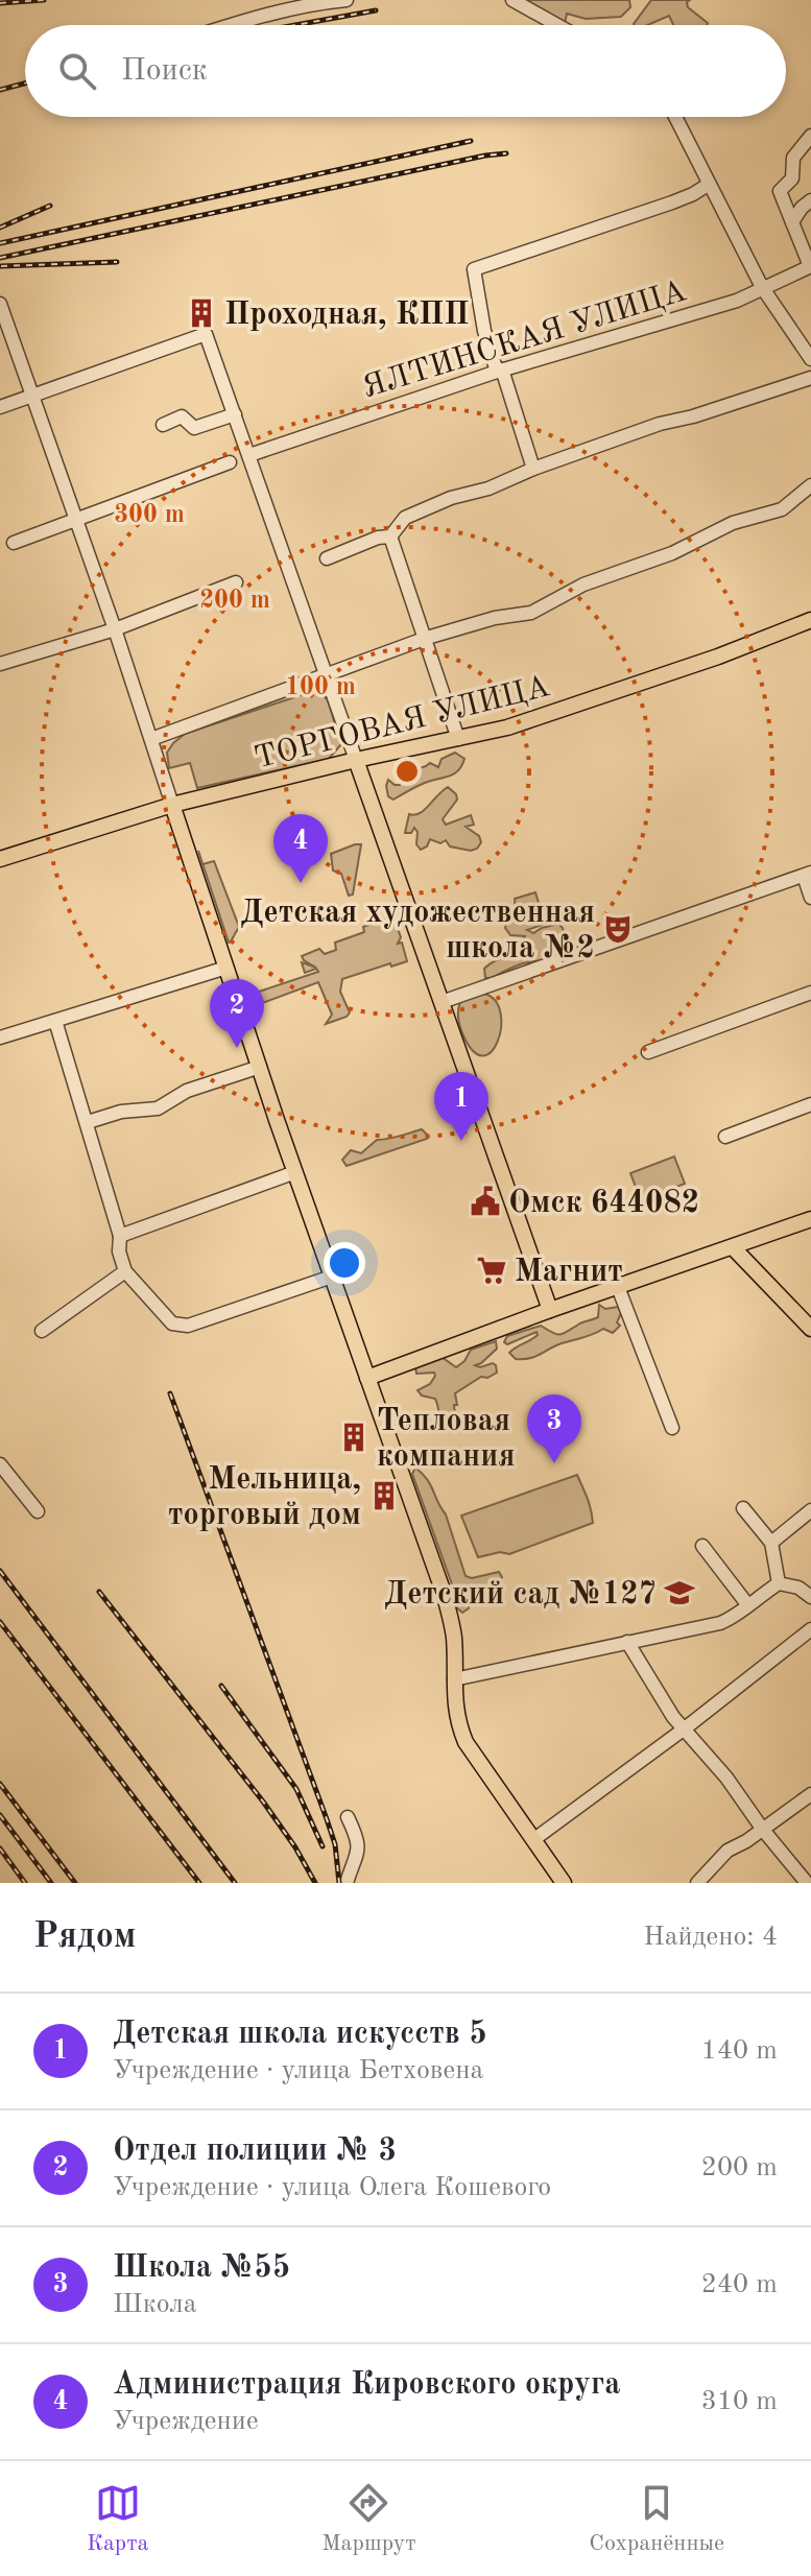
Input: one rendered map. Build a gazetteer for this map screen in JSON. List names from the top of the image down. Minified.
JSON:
{"streets":{"main road":["ТОРГОВАЯ УЛИЦА"],"street":["ЯЛТИНСКАЯ УЛИЦА"]},"places":{"building":["Проходная, КПП","Тепловая компания","Мельница, торговый дом"],"theatre":["Детская художественная школа №2"],"public building":["Омск 644082"],"supermarket":["Магнит"],"school or university":["Детский сад №127"]},"page":{"search":"Поиск","pins":["4","2","1","3"],"heading":["Рядом","Найдено: 4"],"list":[{"mark":"1","name":"Детская школа искусств 5","note":"Учреждение · улица Бетховена","value":"140 m"},{"mark":"2","name":"Отдел полиции № 3","note":"Учреждение · улица Олега Кошевого","value":"200 m"},{"mark":"3","name":"Школа №55","note":"Школа","value":"240 m"},{"mark":"4","name":"Администрация Кировского округа","note":"Учреждение","value":"310 m"}],"nav":["Карта","Маршрут","Сохранённые"]},"rings":["300 m","200 m","100 m"]}
